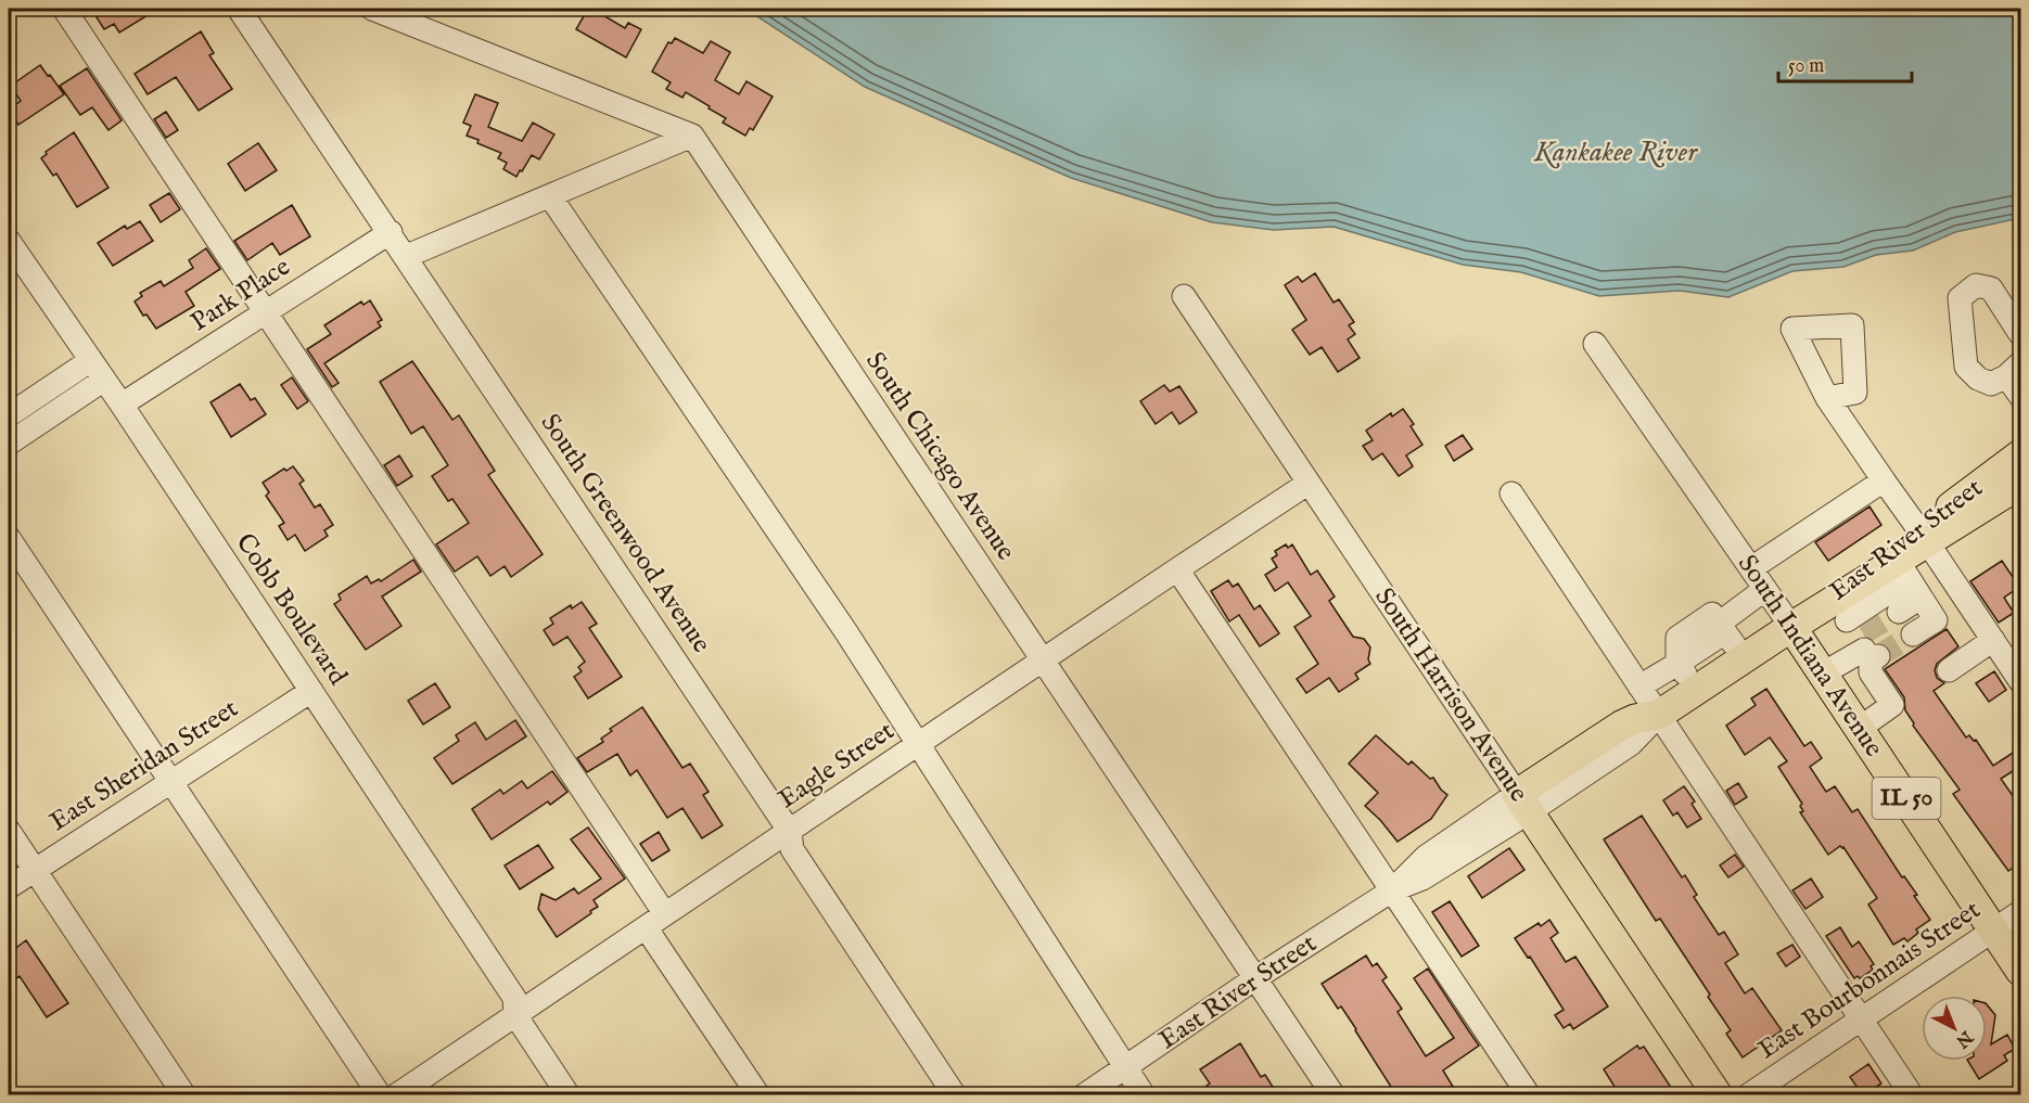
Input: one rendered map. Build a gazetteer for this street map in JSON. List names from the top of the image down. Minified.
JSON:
{"streets":{"main road":["East River Street","South Indiana Avenue","South Harrison Avenue","IL 50"],"street":["Park Place","South Chicago Avenue","South Greenwood Avenue","Cobb Boulevard","East Sheridan Street","Eagle Street","East Bourbonnais Street"]},"crossings":[["Park Place","South Greenwood Avenue"],["Park Place","Cobb Boulevard"],["South Chicago Avenue","East River Street"],["South Chicago Avenue","Eagle Street"],["South Greenwood Avenue","Eagle Street"],["East River Street","South Indiana Avenue"],["East River Street","South Harrison Avenue"],["Cobb Boulevard","East Sheridan Street"],["Cobb Boulevard","Eagle Street"],["South Indiana Avenue","East Bourbonnais Street"],["South Harrison Avenue","Eagle Street"]],"water":["Kankakee River"],"scale_bar":"50 m","north":"bottom right"}
